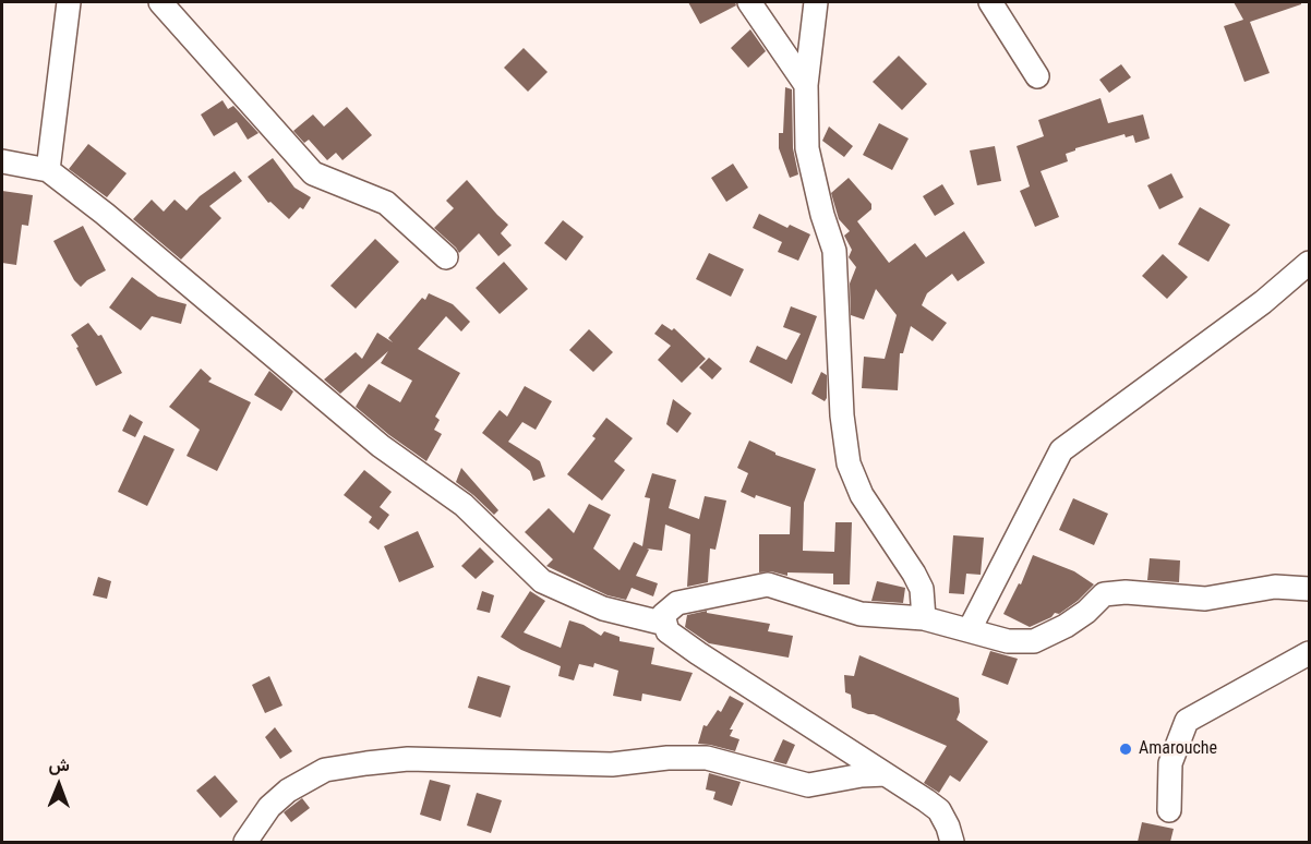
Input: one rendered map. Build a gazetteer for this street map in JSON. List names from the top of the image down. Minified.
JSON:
{"places":["Amarouche"],"north":"top"}
